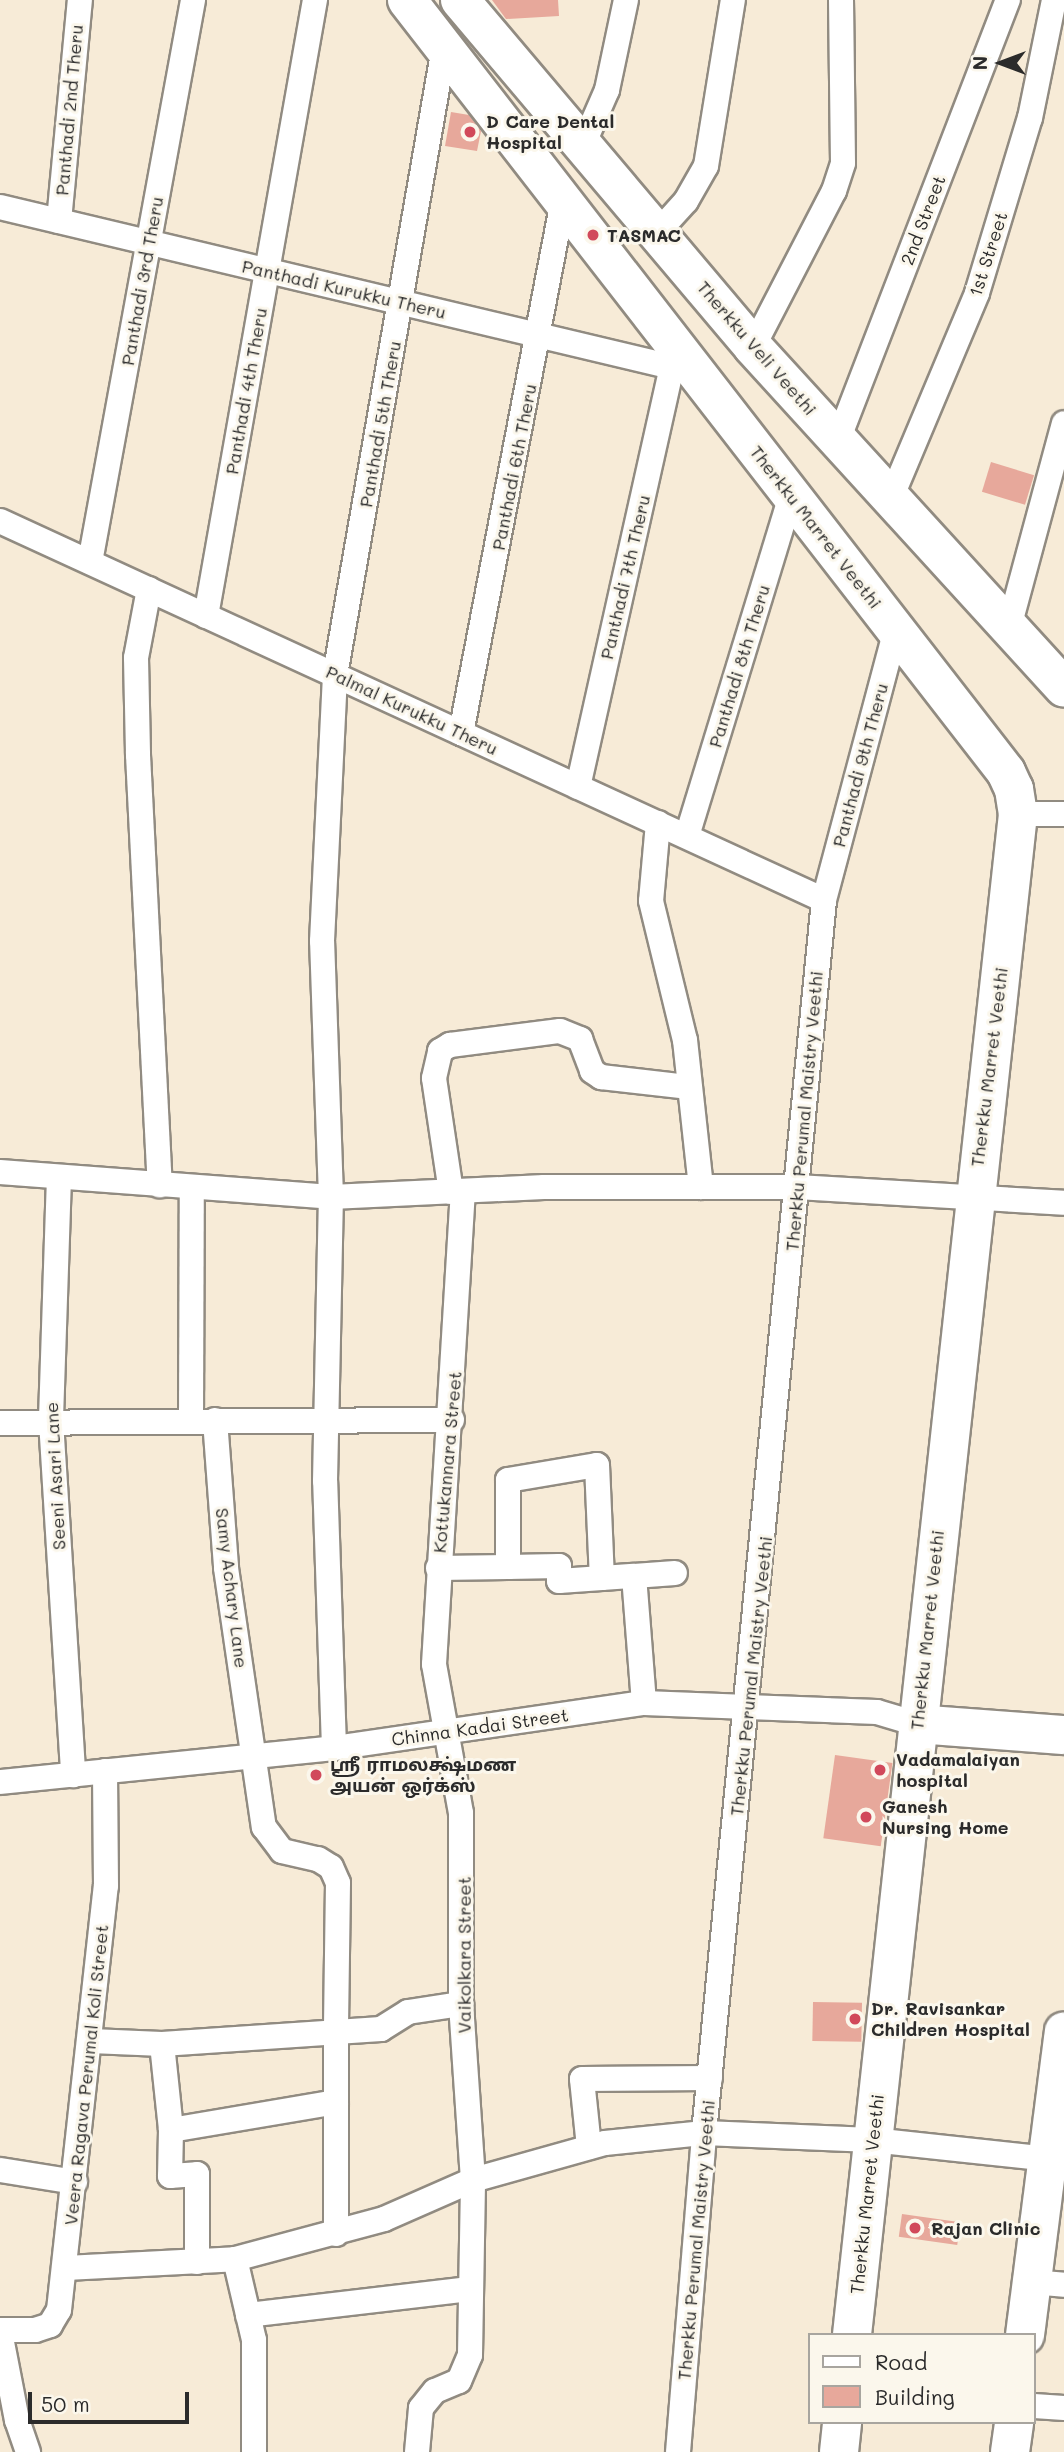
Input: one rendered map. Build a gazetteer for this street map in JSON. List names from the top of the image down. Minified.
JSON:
{"streets":{"main road":["Therkku Veli Veethi","Therkku Marret Veethi"],"street":["Panthadi 2nd Theru","2nd Street","1st Street","Panthadi 3rd Theru","Panthadi Kurukku Theru","Panthadi 4th Theru","Panthadi 5th Theru","Panthadi 6th Theru","Panthadi 7th Theru","Panthadi 8th Theru","Palmal Kurukku Theru","Panthadi 9th Theru","Therkku Perumal Maistry Veethi","Kottukannara Street","Seeni Asari Lane","Samy Achary Lane","Chinna Kadai Street","Vaikolkara Street","Veera Ragava Perumal Koli Street"]},"crossings":[["Panthadi 2nd Theru","Panthadi Kurukku Theru"],["2nd Street","Therkku Veli Veethi"],["1st Street","Therkku Veli Veethi"],["Panthadi 3rd Theru","Panthadi Kurukku Theru"],["Panthadi 3rd Theru","Palmal Kurukku Theru"],["Panthadi Kurukku Theru","Panthadi 4th Theru"],["Panthadi Kurukku Theru","Panthadi 5th Theru"],["Panthadi Kurukku Theru","Panthadi 6th Theru"],["Panthadi Kurukku Theru","Therkku Marret Veethi"],["Panthadi Kurukku Theru","Panthadi 7th Theru"],["Panthadi 4th Theru","Palmal Kurukku Theru"],["Panthadi 5th Theru","Therkku Marret Veethi"],["Panthadi 5th Theru","Palmal Kurukku Theru"],["Panthadi 5th Theru","Chinna Kadai Street"],["Panthadi 6th Theru","Therkku Marret Veethi"],["Panthadi 6th Theru","Palmal Kurukku Theru"],["Therkku Marret Veethi","Panthadi 7th Theru"],["Therkku Marret Veethi","Panthadi 8th Theru"],["Therkku Marret Veethi","Panthadi 9th Theru"],["Therkku Marret Veethi","Chinna Kadai Street"],["Panthadi 7th Theru","Palmal Kurukku Theru"],["Panthadi 8th Theru","Palmal Kurukku Theru"],["Palmal Kurukku Theru","Panthadi 9th Theru"],["Palmal Kurukku Theru","Therkku Perumal Maistry Veethi"],["Panthadi 9th Theru","Therkku Perumal Maistry Veethi"],["Therkku Perumal Maistry Veethi","Chinna Kadai Street"],["Kottukannara Street","Chinna Kadai Street"],["Kottukannara Street","Vaikolkara Street"],["Seeni Asari Lane","Chinna Kadai Street"],["Samy Achary Lane","Chinna Kadai Street"],["Chinna Kadai Street","Vaikolkara Street"],["Chinna Kadai Street","Veera Ragava Perumal Koli Street"]],"places":["D Care Dental Hospital","TASMAC","Vadamalaiyan hospital","ஶ்ரீ ராமலக்ஷ்மண அயன் ஒர்க்ஸ்","Ganesh Nursing Home","Dr. Ravisankar Children Hospital","Rajan Clinic"],"legend":["Road","Building"],"scale_bar":"50 m","north":"left"}
